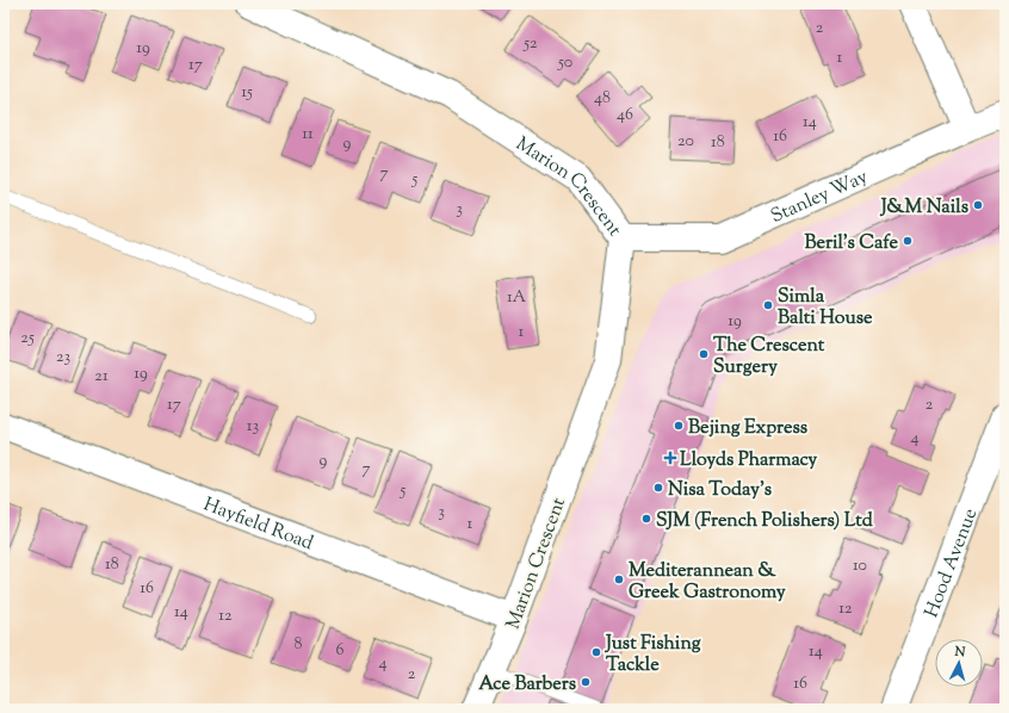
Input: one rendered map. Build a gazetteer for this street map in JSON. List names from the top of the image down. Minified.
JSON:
{"streets":{"street":["Marion Crescent","Stanley Way","Hayfield Road","Hood Avenue"]},"crossings":[["Marion Crescent","Stanley Way"],["Marion Crescent","Hayfield Road"]],"places":{"other":["J&M Nails","Beril’s Cafe","Simla Balti House","The Crescent Surgery","Bejing Express","Nisa Today’s","SJM (French Polishers) Ltd","Mediterannean & Greek Gastronomy","Just Fishing Tackle","Ace Barbers"],"health":["Lloyds Pharmacy"]},"house_numbers":["2","52","19","1","50","17","15","48","46","14","11","16","20","18","9","7","5","3","1A","19","1","25","23","19","21","17","2","13","4","9","7","5","3","1","18","10","16","12","14","12","8","6","14","4","2","16"],"north":"top"}
